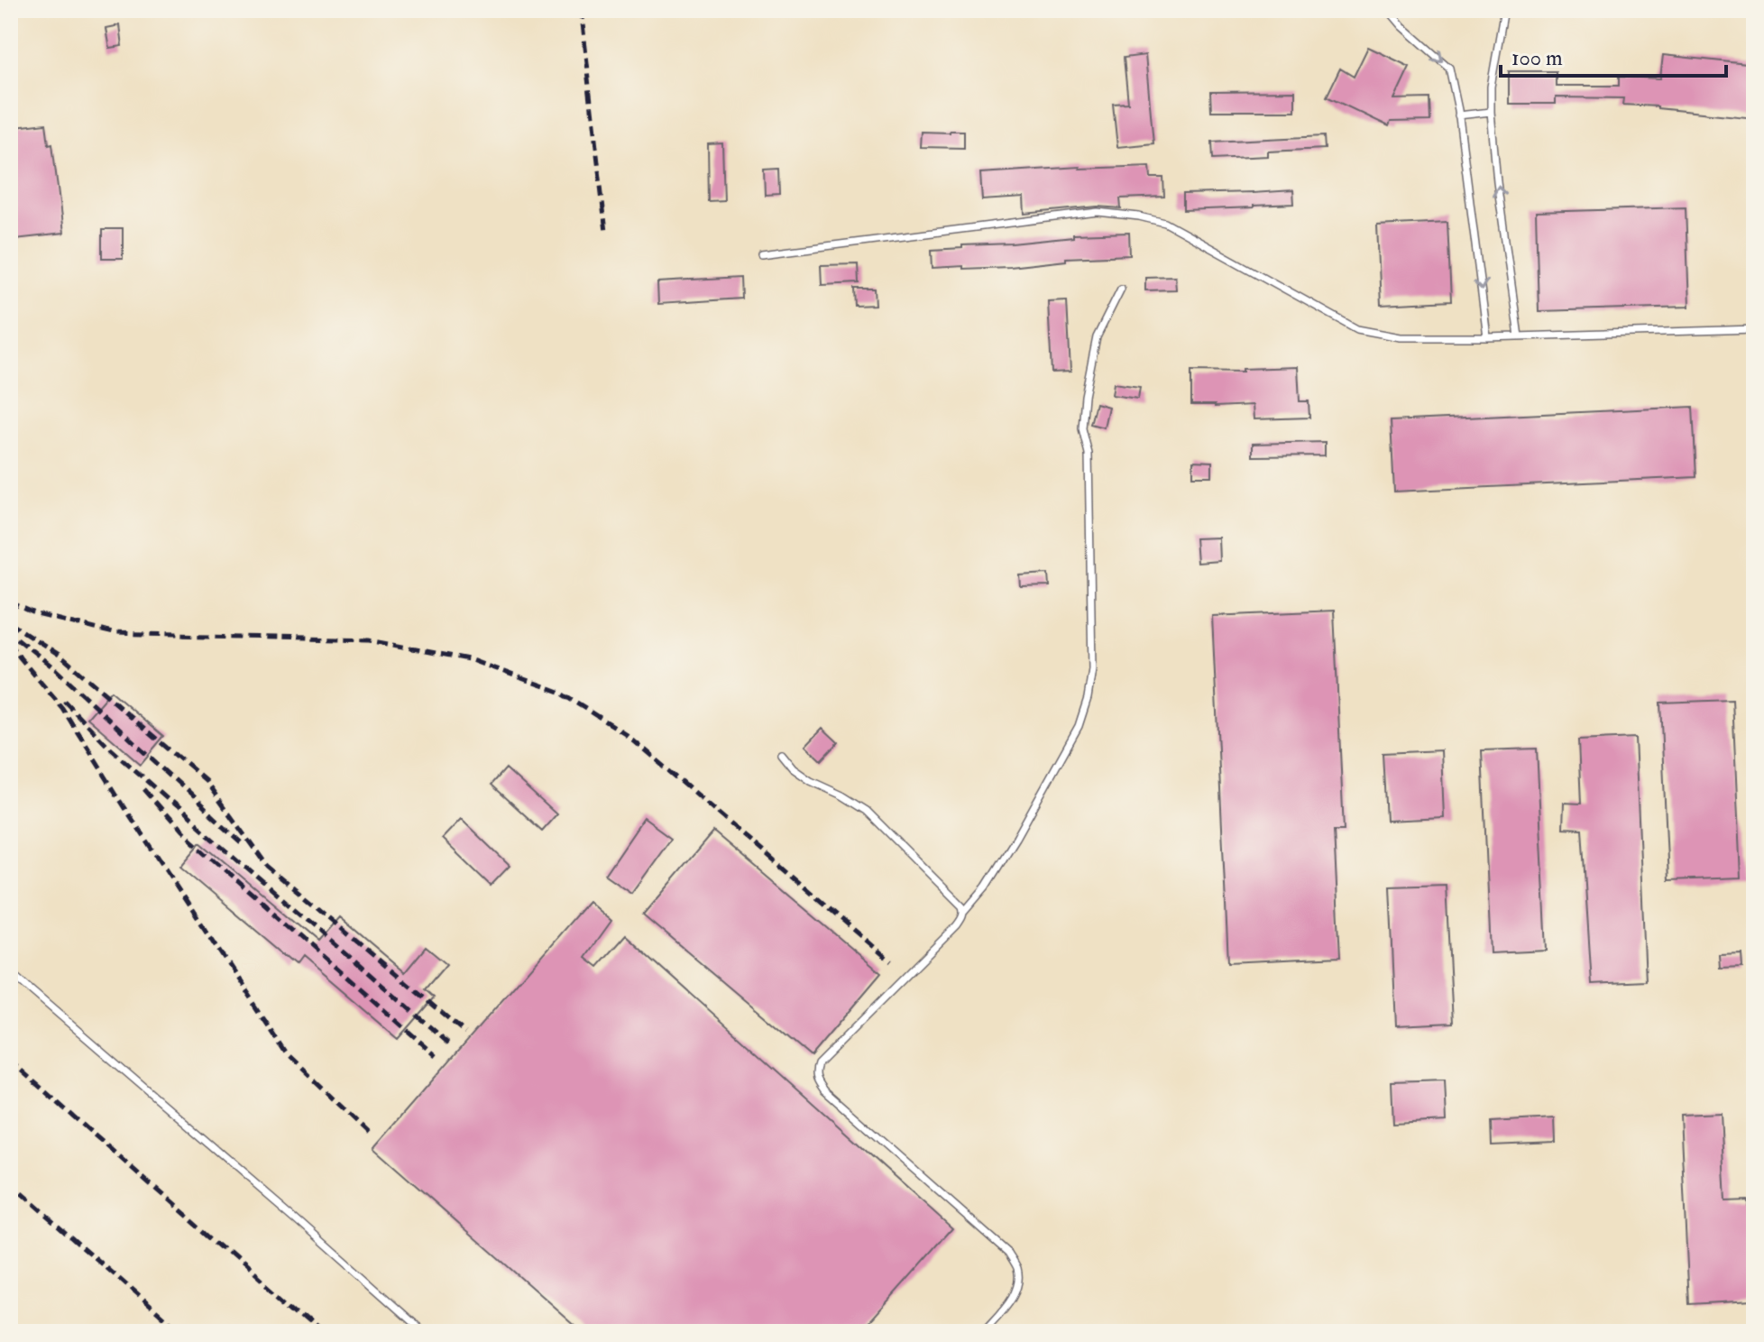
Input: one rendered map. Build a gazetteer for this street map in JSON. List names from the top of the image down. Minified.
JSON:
{"scale_bar":"100 m"}
